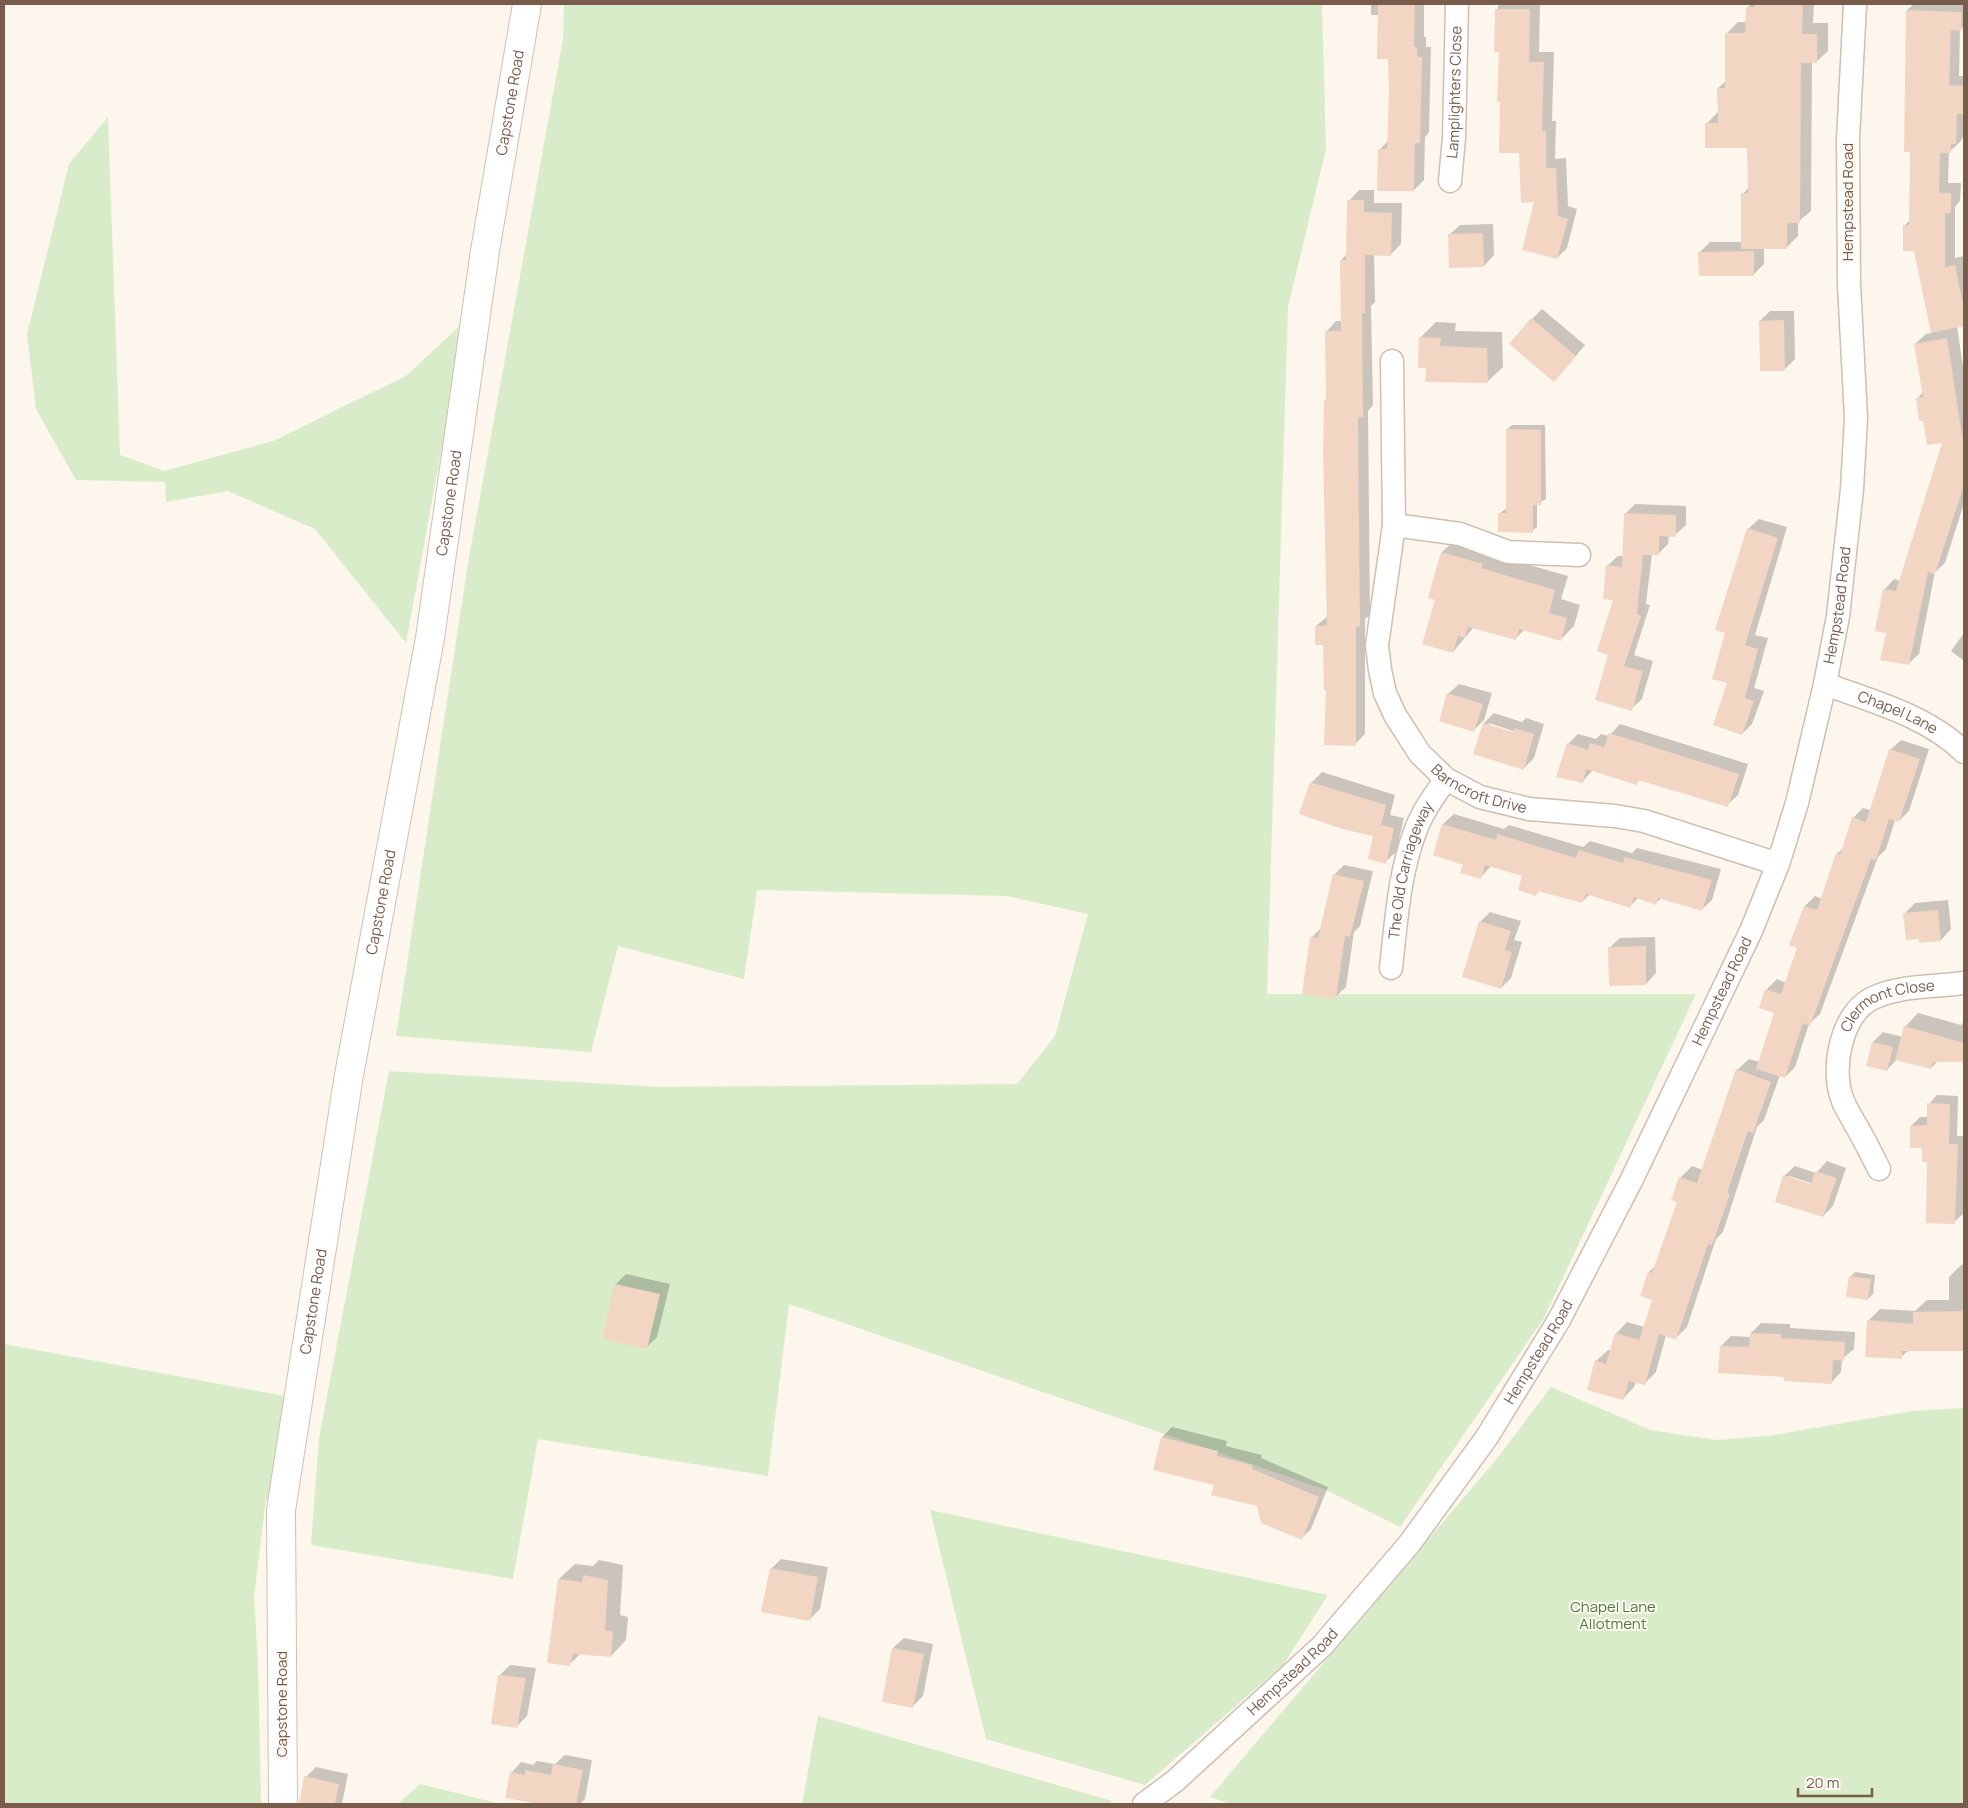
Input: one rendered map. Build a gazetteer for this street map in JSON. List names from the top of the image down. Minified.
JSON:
{"streets":{"street":["Lamplighters Close","Capstone Road","Hempstead Road","Chapel Lane","Barncroft Drive","The Old Carriageway","Clermont Close"]},"crossings":[["Hempstead Road","Chapel Lane"],["Hempstead Road","Barncroft Drive"],["Barncroft Drive","The Old Carriageway"]],"parks":["Chapel Lane Allotment"],"scale_bar":"20 m"}
